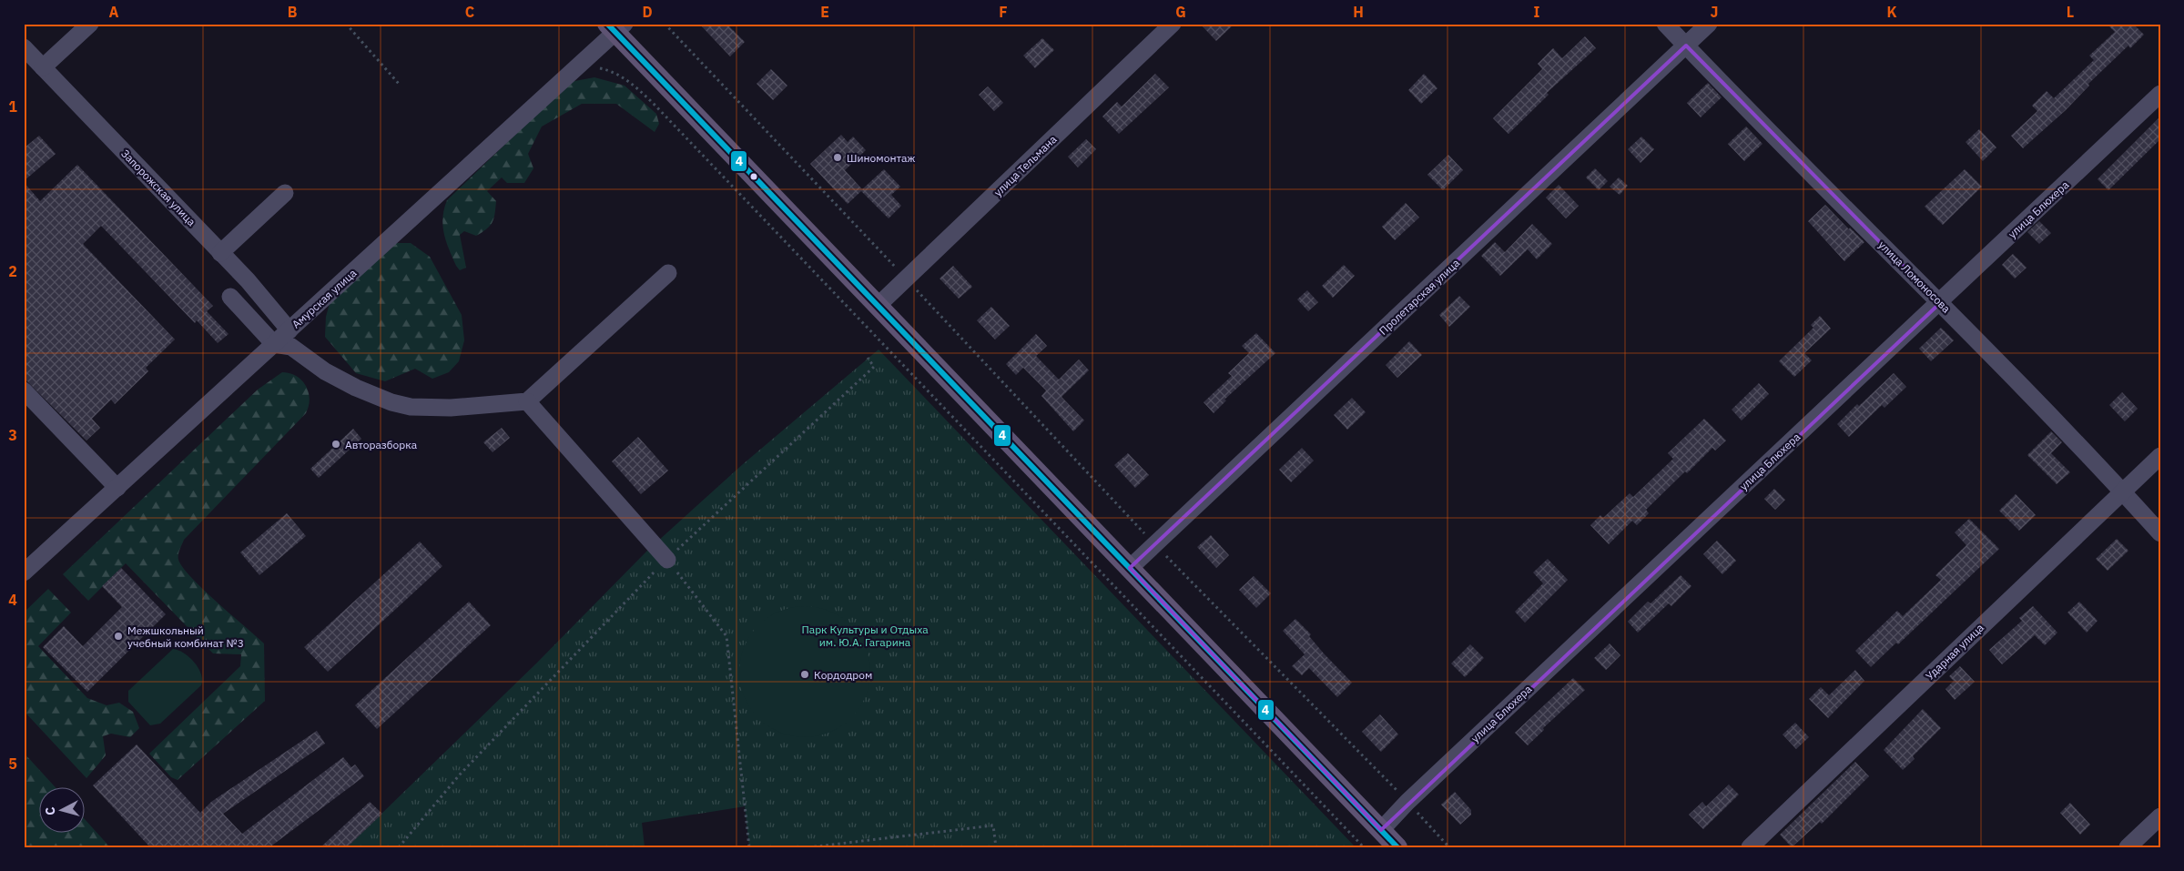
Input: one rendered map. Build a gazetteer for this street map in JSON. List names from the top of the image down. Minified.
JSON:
{"streets":{"street":["улица Тельмана","Запорожская улица","улица Блюхера","улица Ломоносова","Пролетарская улица","Амурская улица","Ударная улица"]},"crossings":[["Запорожская улица","Амурская улица"],["улица Блюхера","улица Ломоносова"],["улица Ломоносова","Пролетарская улица"],["улица Ломоносова","Ударная улица"]],"parks":["Парк Культуры и Отдыха им. Ю.А. Гагарина"],"places":["Шиномонтаж","Авторазборка","Межшкольный учебный комбинат №3","Кордодром"],"lines":["transit line 4"],"north":"left","grid":{"columns":["A","B","C","D","E","F","G","H","I","J","K","L"],"rows":["1","2","3","4","5"]}}
